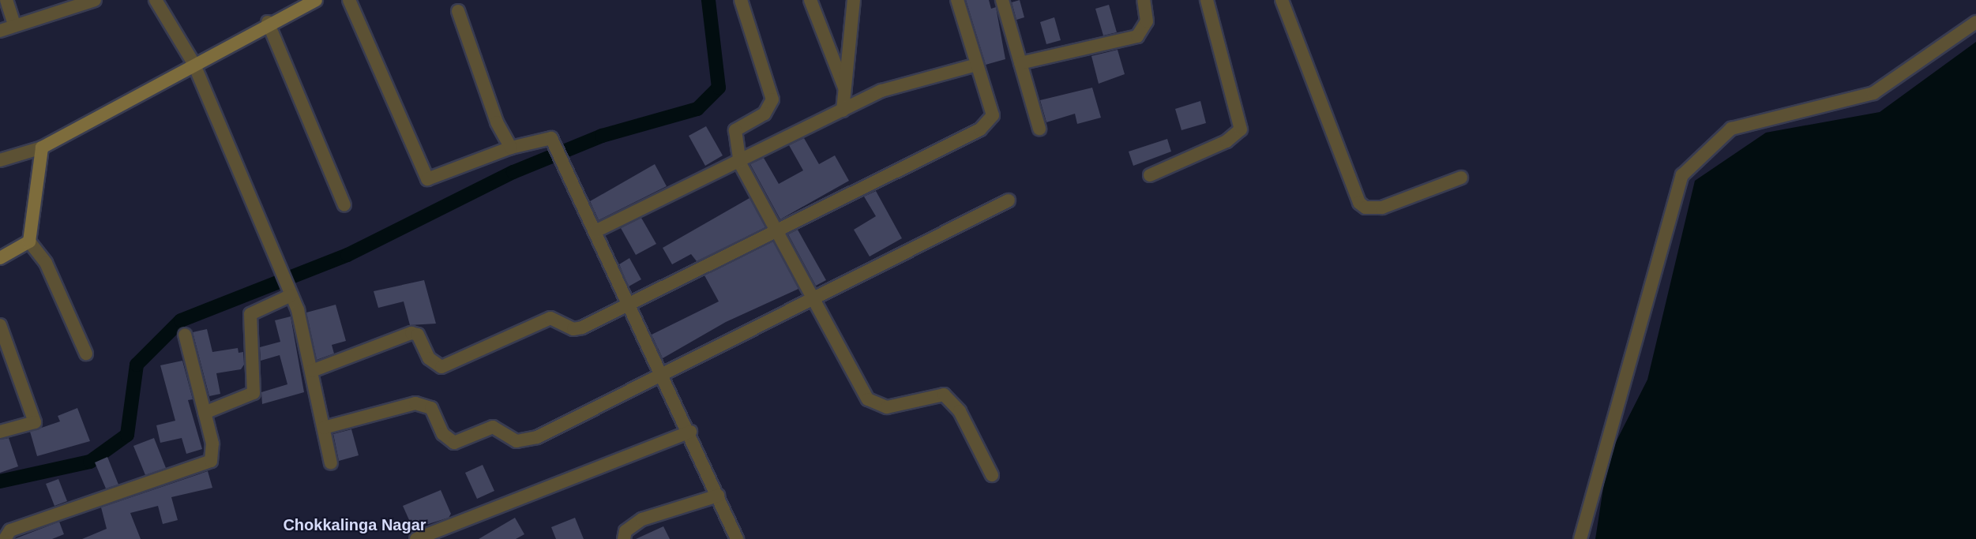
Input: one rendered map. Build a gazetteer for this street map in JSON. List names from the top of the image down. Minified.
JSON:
{"districts":["Chokkalinga Nagar"]}
